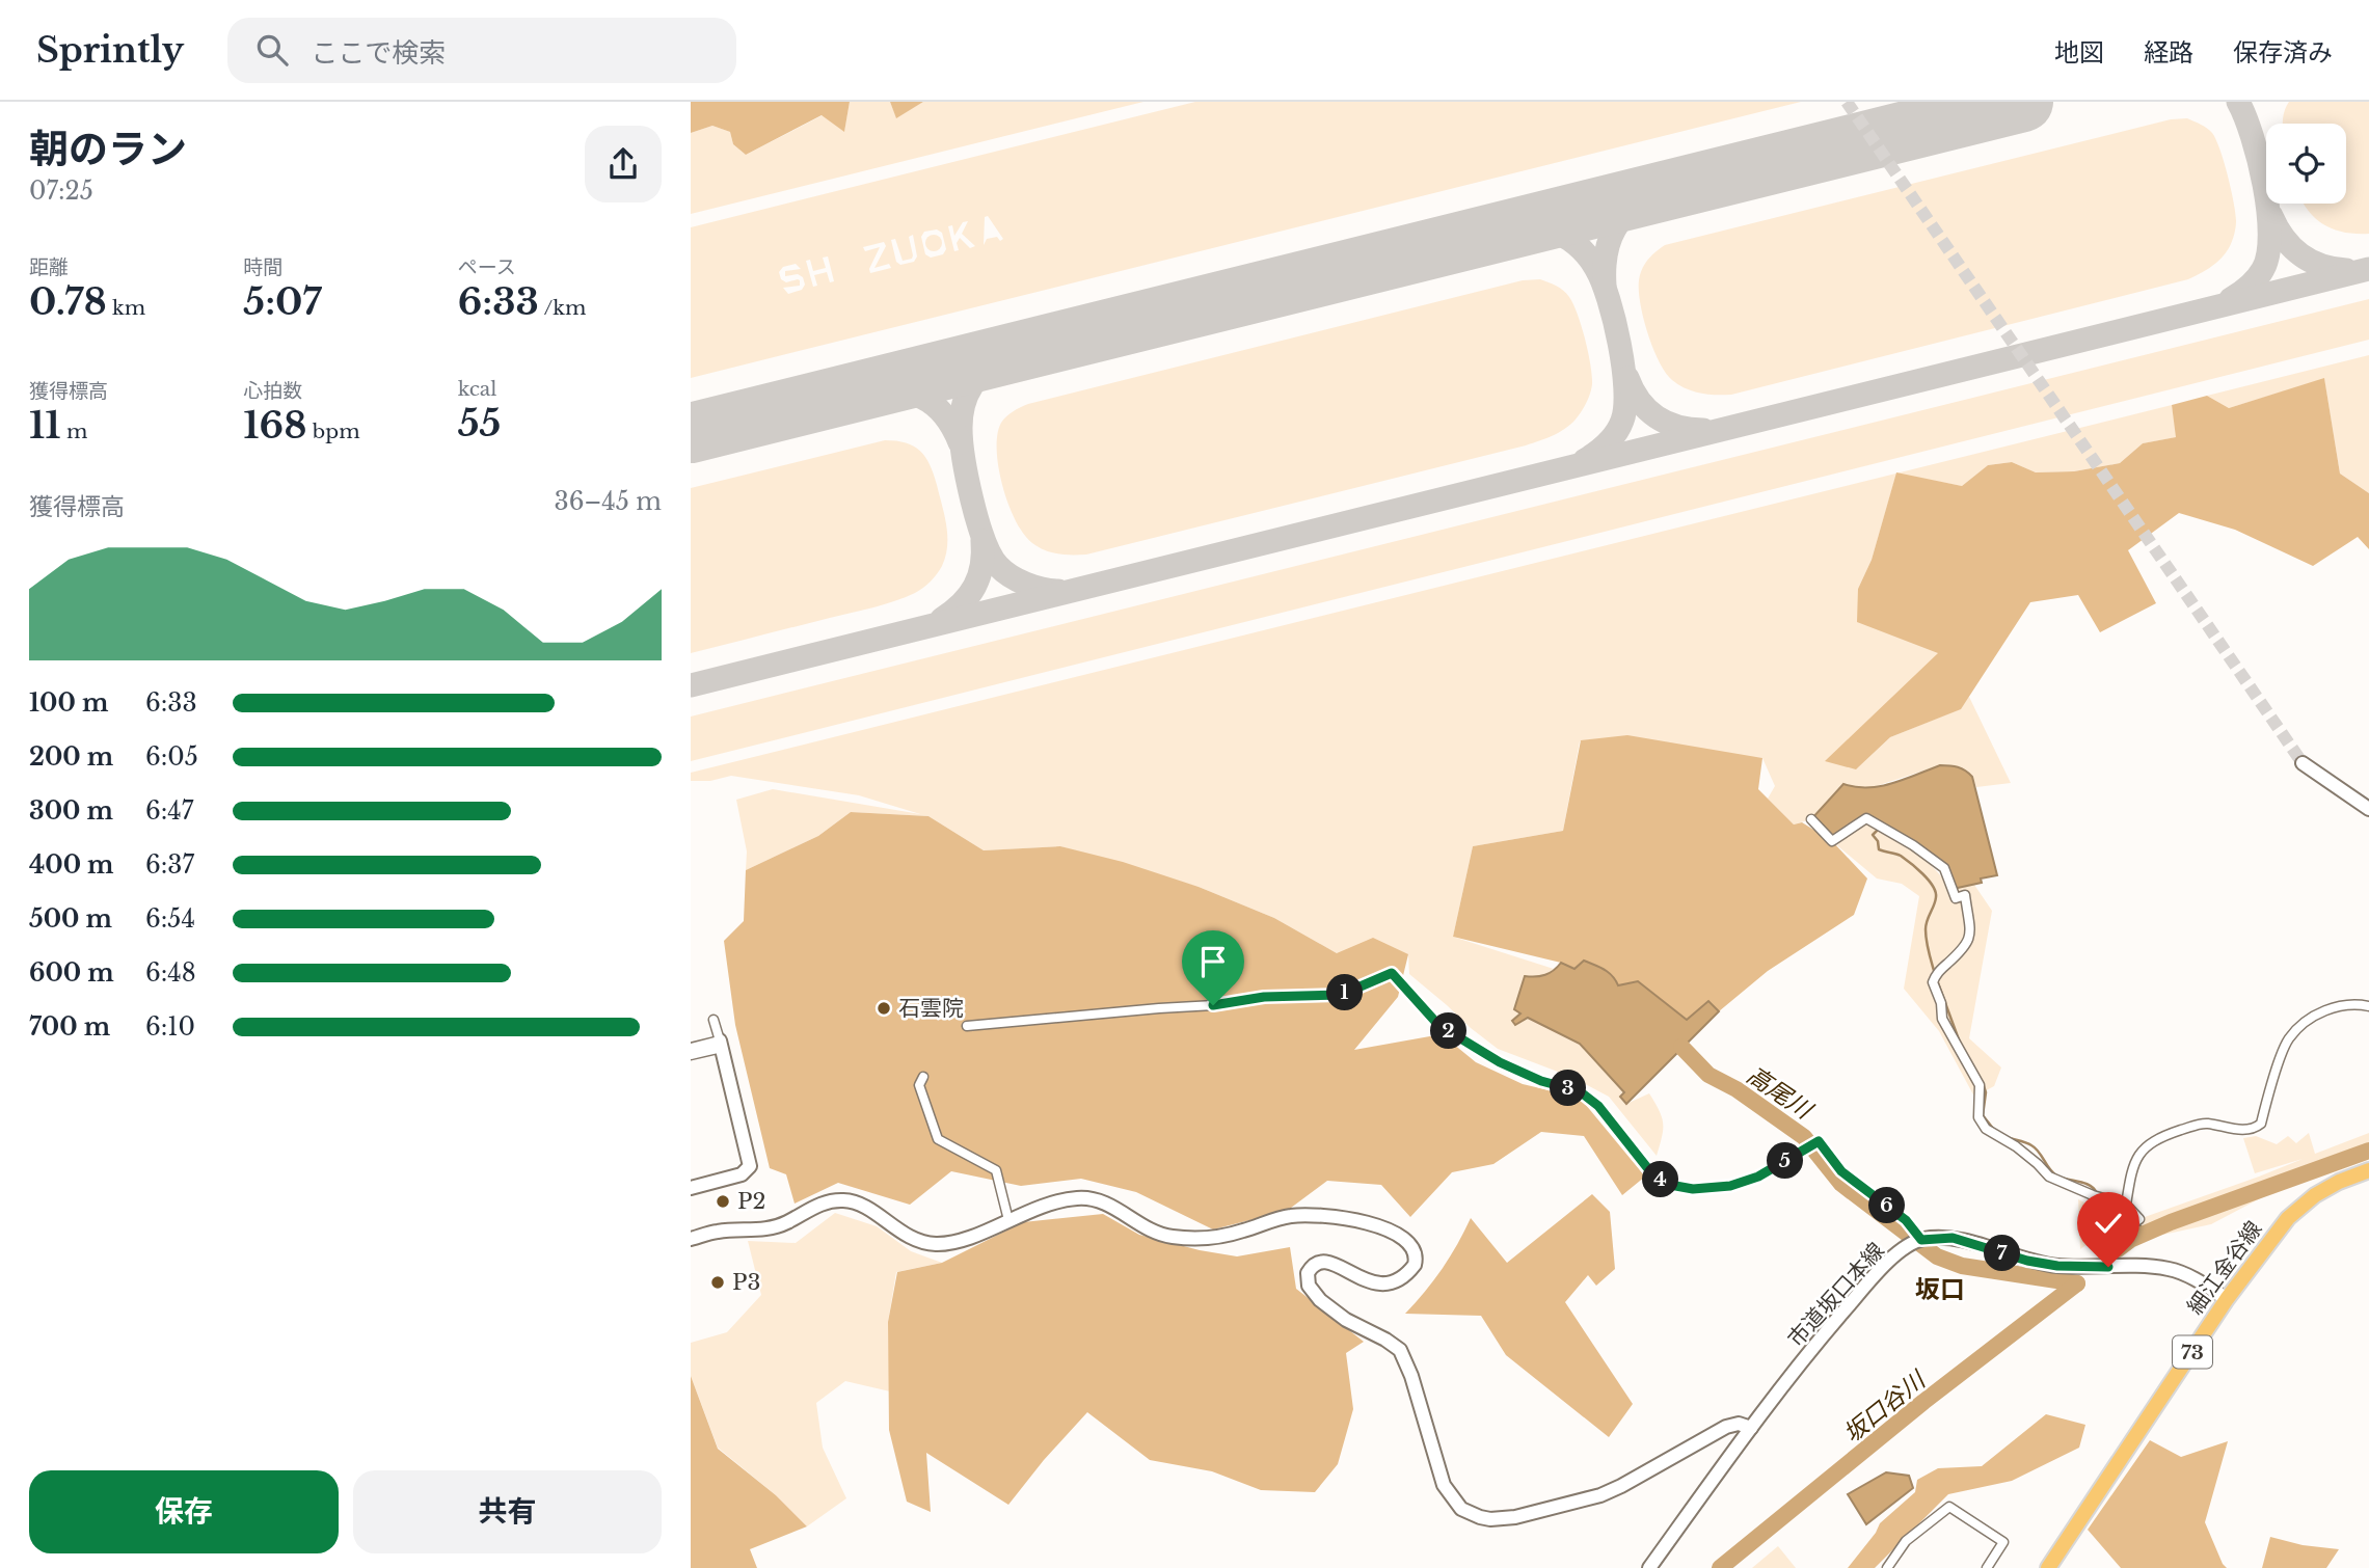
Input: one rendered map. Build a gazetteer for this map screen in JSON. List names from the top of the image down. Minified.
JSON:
{"streets":{"main road":["細江金谷線","73"],"street":["市道坂口本線"]},"districts":["坂口"],"water":["高尾川","坂口谷川"],"places":["石雲院","P2","P3"],"page":{"header":"Sprintly","search":"ここで検索","nav":["地図","経路","保存済み"],"heading":["朝のラン","07:25"],"stats":[["距離","0.78 km"],["時間","5:07"],["ペース","6:33 /km"],["獲得標高","11 m"],["心拍数","168 bpm"],["kcal","55"]],"chart":["獲得標高","36–45 m"],"list":[{"name":"100 m","note":"6:33"},{"name":"200 m","note":"6:05"},{"name":"300 m","note":"6:47"},{"name":"400 m","note":"6:37"},{"name":"500 m","note":"6:54"},{"name":"600 m","note":"6:48"},{"name":"700 m","note":"6:10"}],"pins":["1","2","3","5","4","6","7"],"buttons":["保存","共有"]}}
